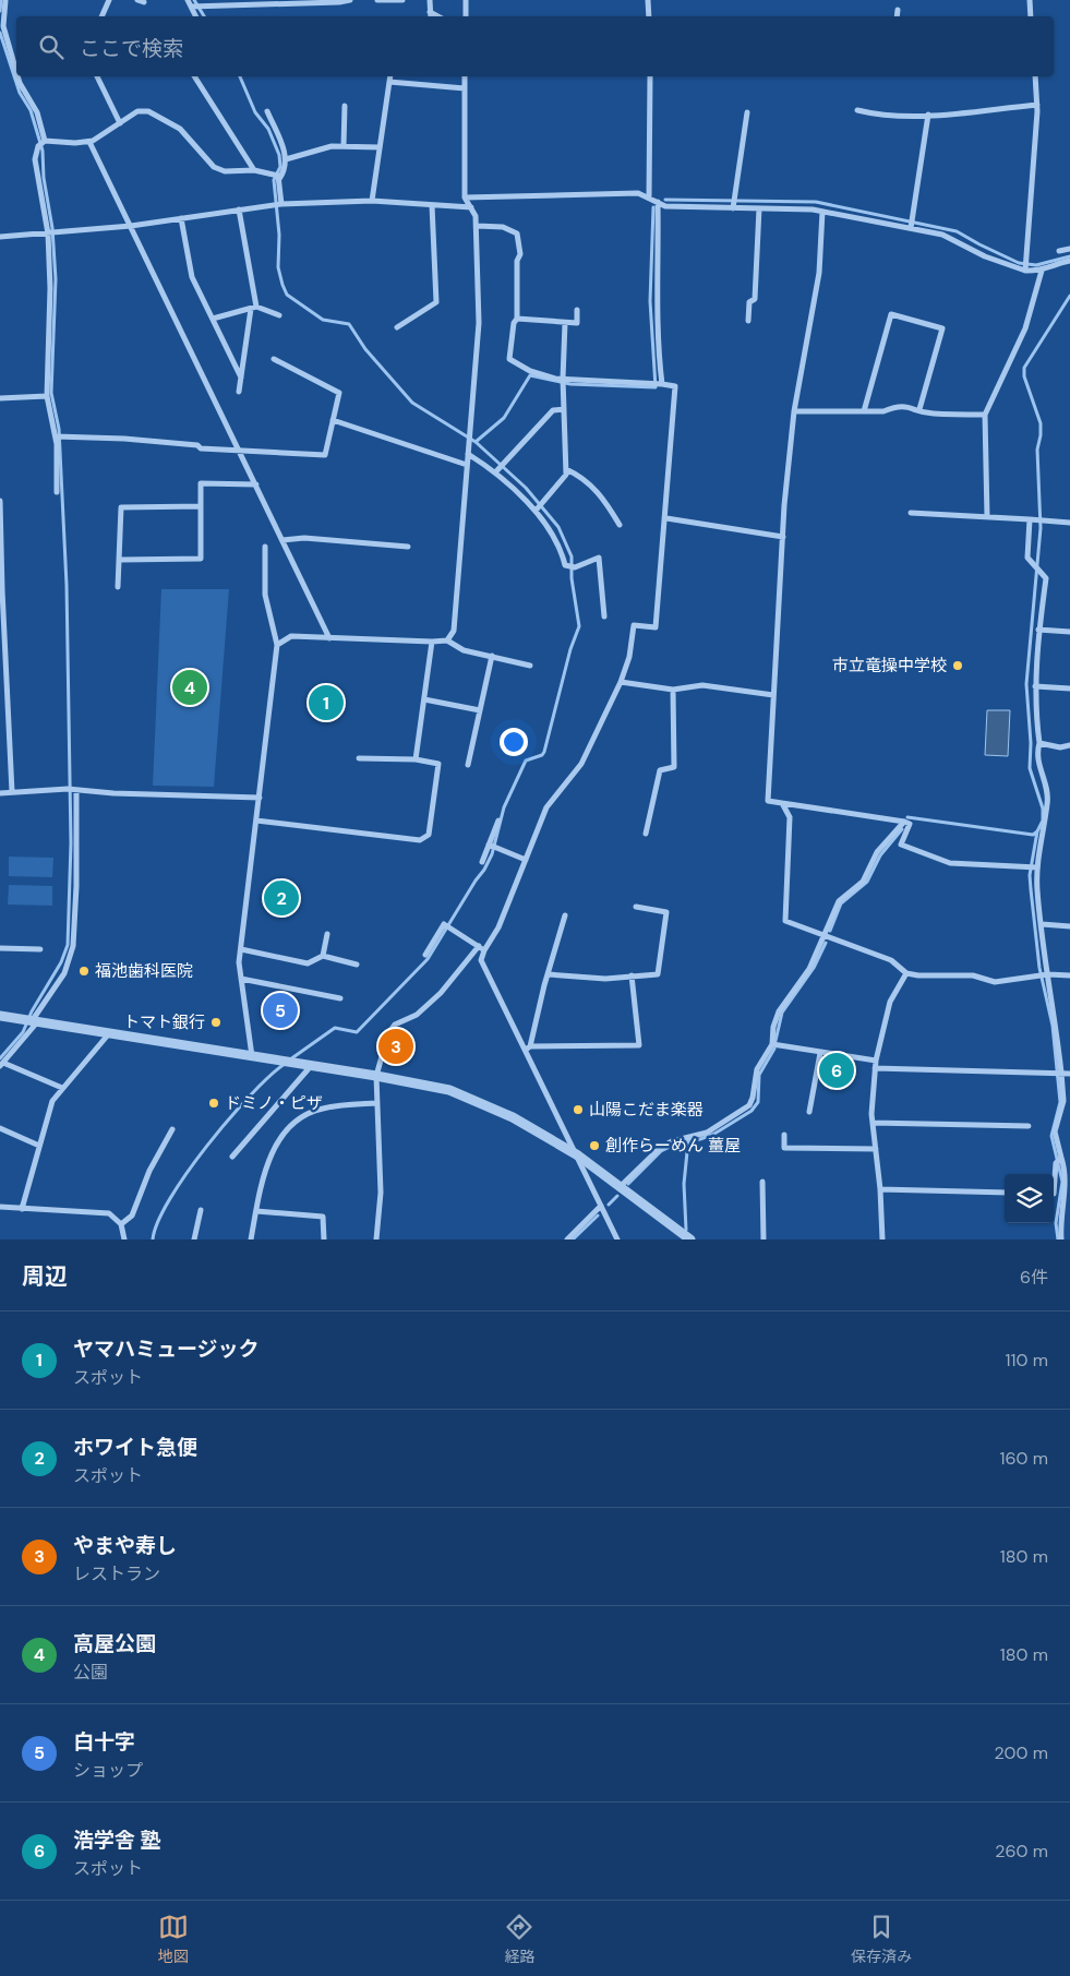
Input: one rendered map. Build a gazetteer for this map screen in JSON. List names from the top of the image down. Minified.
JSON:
{"places":["市立竜操中学校","福池歯科医院","トマト銀行","ドミノ・ピザ","山陽こだま楽器","創作らーめん 薑屋"],"page":{"search":"ここで検索","pins":["4","1","2","5","3","6"],"heading":["周辺","6件"],"list":[{"mark":"1","name":"ヤマハミュージック","note":"スポット","value":"110 m"},{"mark":"2","name":"ホワイト急便","note":"スポット","value":"160 m"},{"mark":"3","name":"やまや寿し","note":"レストラン","value":"180 m"},{"mark":"4","name":"高屋公園","note":"公園","value":"180 m"},{"mark":"5","name":"白十字","note":"ショップ","value":"200 m"},{"mark":"6","name":"浩学舎 塾","note":"スポット","value":"260 m"}],"nav":["地図","経路","保存済み"]}}
